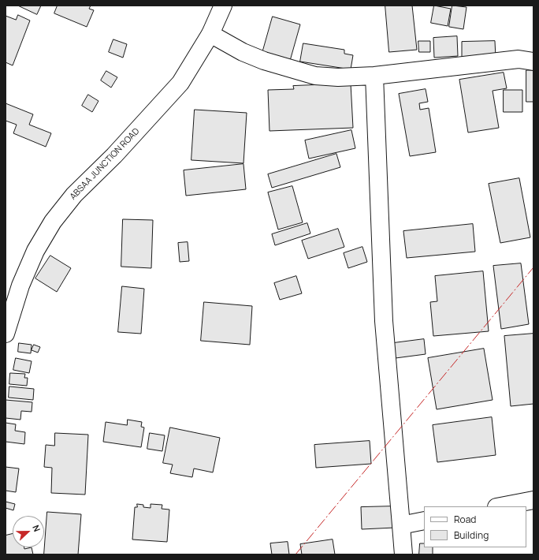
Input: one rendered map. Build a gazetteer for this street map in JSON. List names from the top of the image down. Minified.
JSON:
{"streets":{"street":["ABSAA JUNCTION ROAD"]},"legend":["Road","Building"],"north":"right"}
